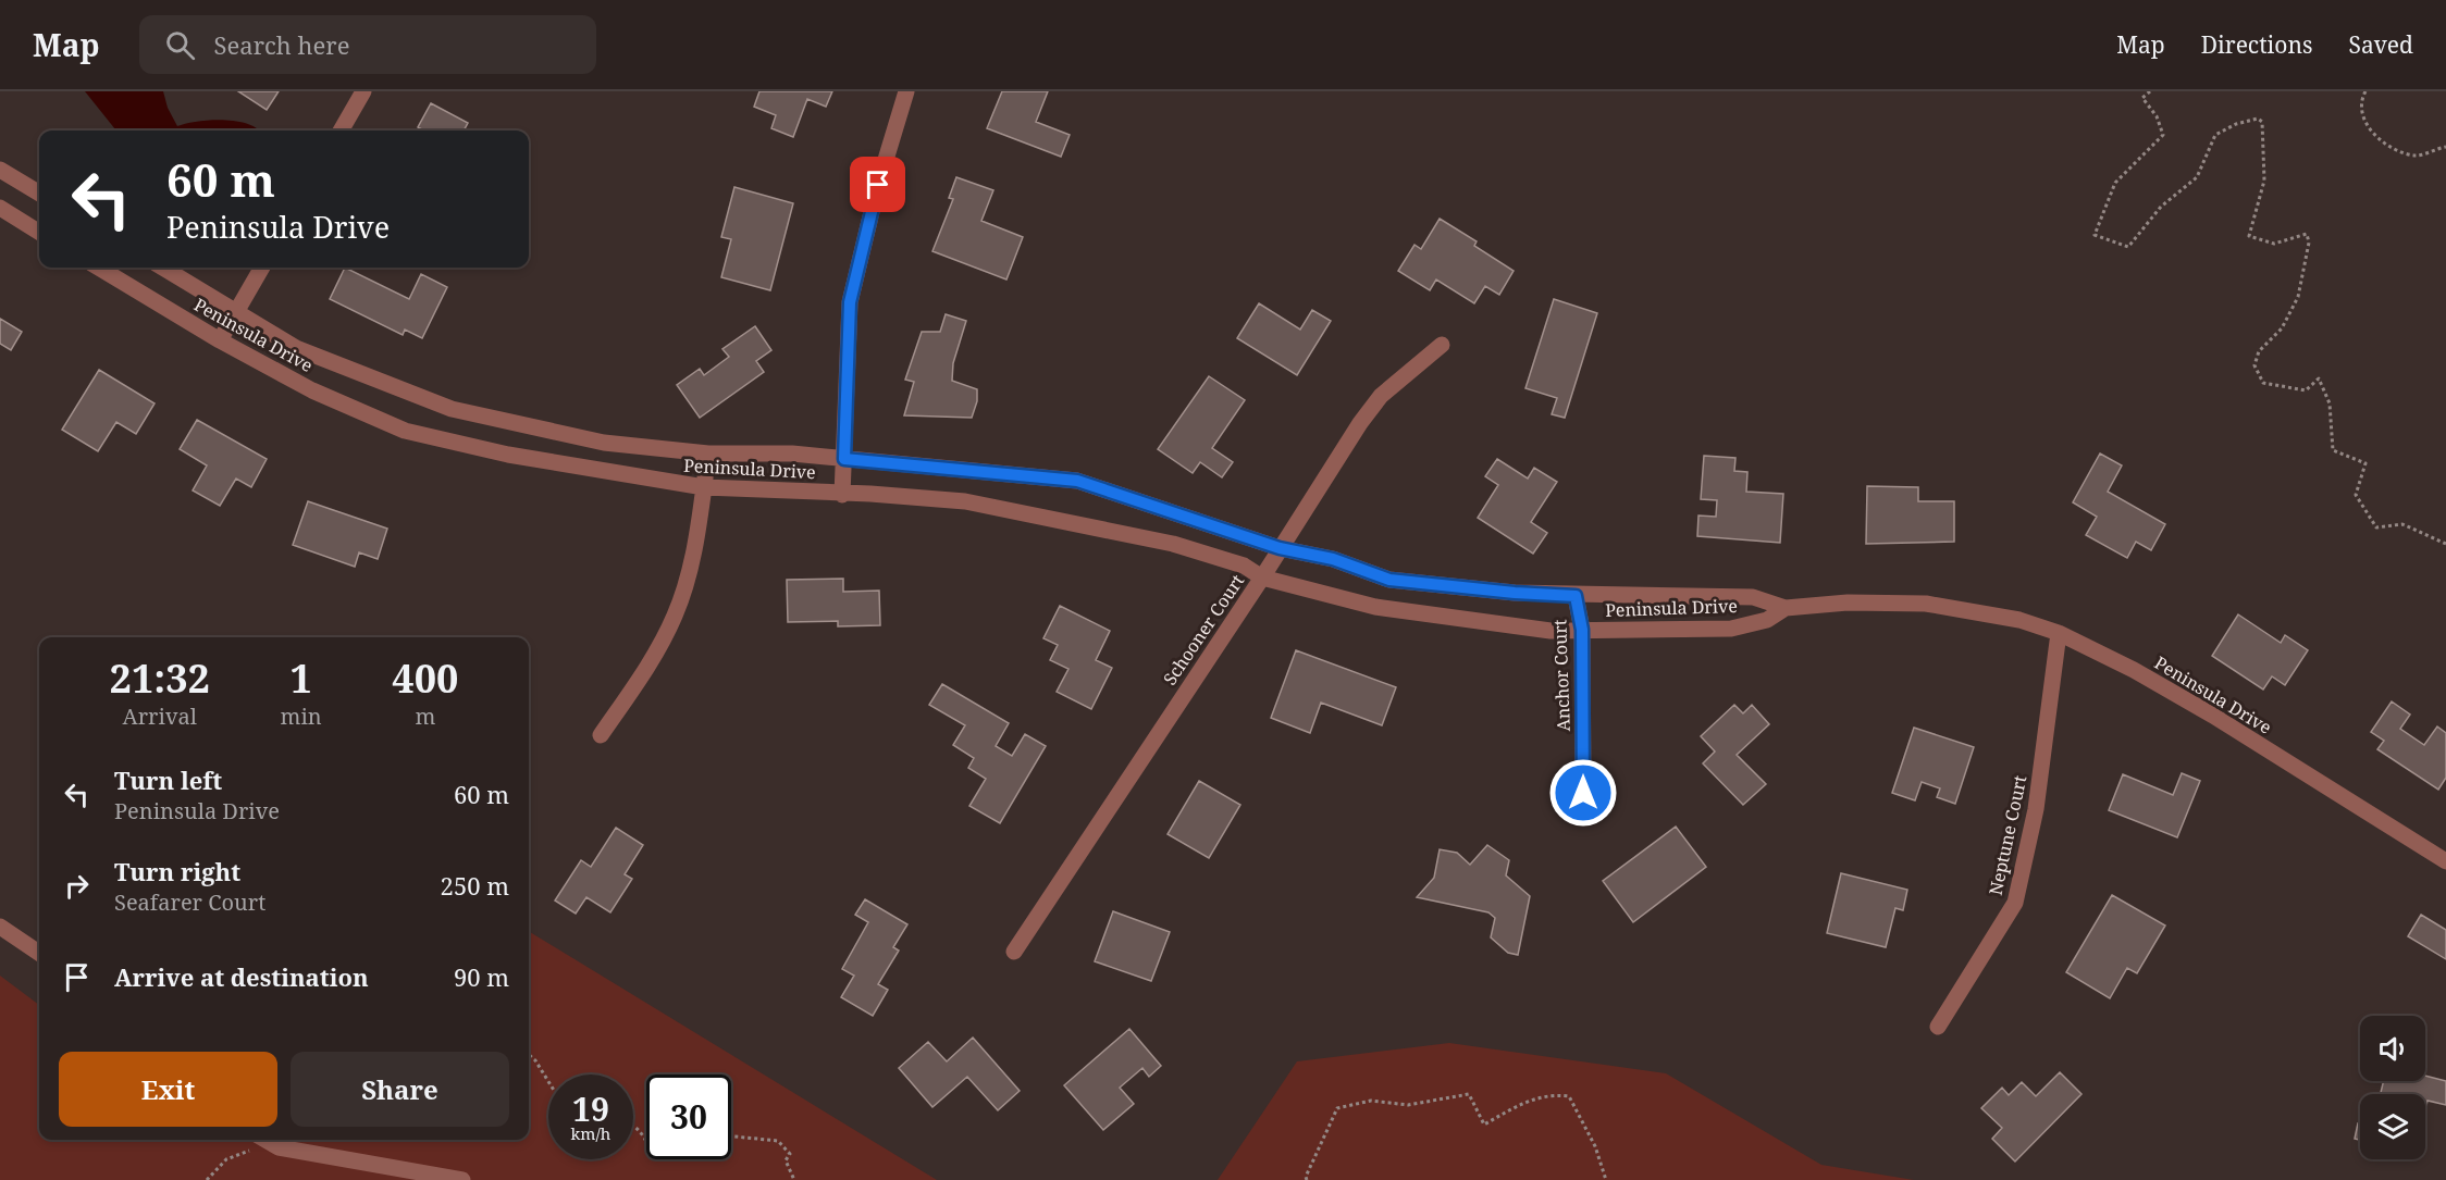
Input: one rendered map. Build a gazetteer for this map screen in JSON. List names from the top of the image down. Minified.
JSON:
{"streets":{"street":["Peninsula Drive","Schooner Court","Anchor Court","Neptune Court"]},"crossings":[["Peninsula Drive","Schooner Court"],["Peninsula Drive","Anchor Court"],["Peninsula Drive","Neptune Court"]],"page":{"header":"Map","search":"Search here","nav":["Map","Directions","Saved"],"turn":["60 m","Peninsula Drive"],"eta":["21:32","Arrival","1","min","400","m"],"list":[{"name":"Turn left","note":"Peninsula Drive","value":"60 m"},{"name":"Turn right","note":"Seafarer Court","value":"250 m"},{"name":"Arrive at destination","value":"90 m"}],"buttons":["Exit","Share"],"speed":"19 km/h","limit":"30"}}
